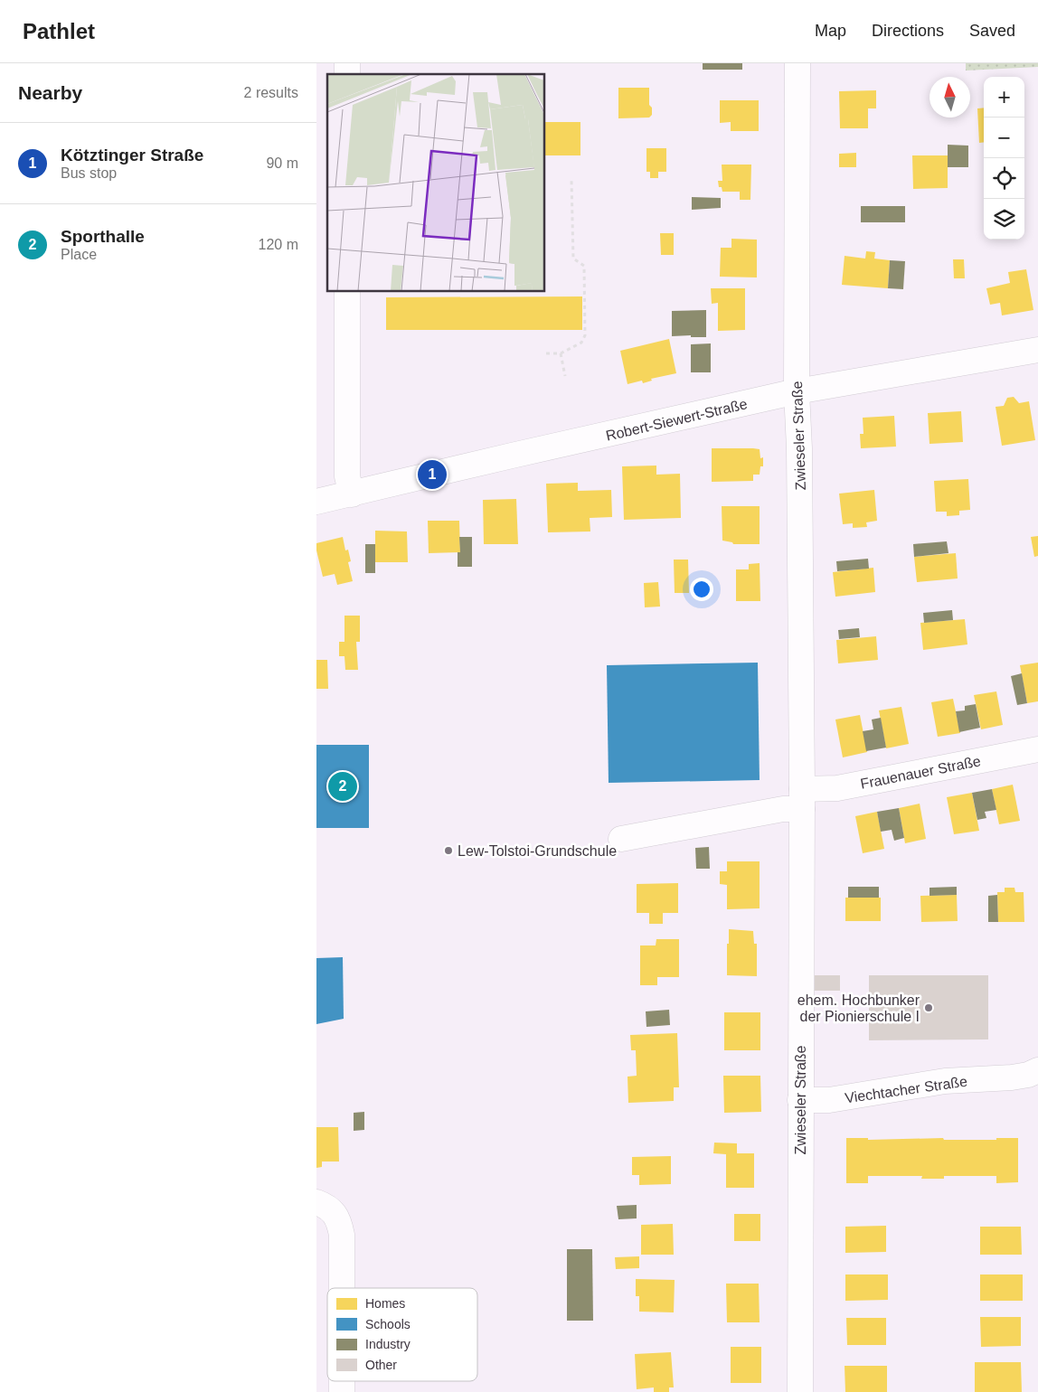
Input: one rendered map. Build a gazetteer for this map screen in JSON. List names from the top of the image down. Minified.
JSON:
{"streets":{"street":["Robert-Siewert-Straße","Zwieseler Straße","Frauenauer Straße","Viechtacher Straße"]},"crossings":[["Robert-Siewert-Straße","Zwieseler Straße"],["Zwieseler Straße","Frauenauer Straße"],["Zwieseler Straße","Viechtacher Straße"]],"places":["Lew-Tolstoi-Grundschule","ehem. Hochbunker der Pionierschule I"],"legend":["Homes","Schools","Industry","Other"],"north":"top","page":{"header":"Pathlet","nav":["Map","Directions","Saved"],"heading":["Nearby","2 results"],"map_buttons":["+","−"],"list":[{"mark":"1","name":"Kötztinger Straße","note":"Bus stop","value":"90 m"},{"mark":"2","name":"Sporthalle","note":"Place","value":"120 m"}],"pins":["1","2"]}}
